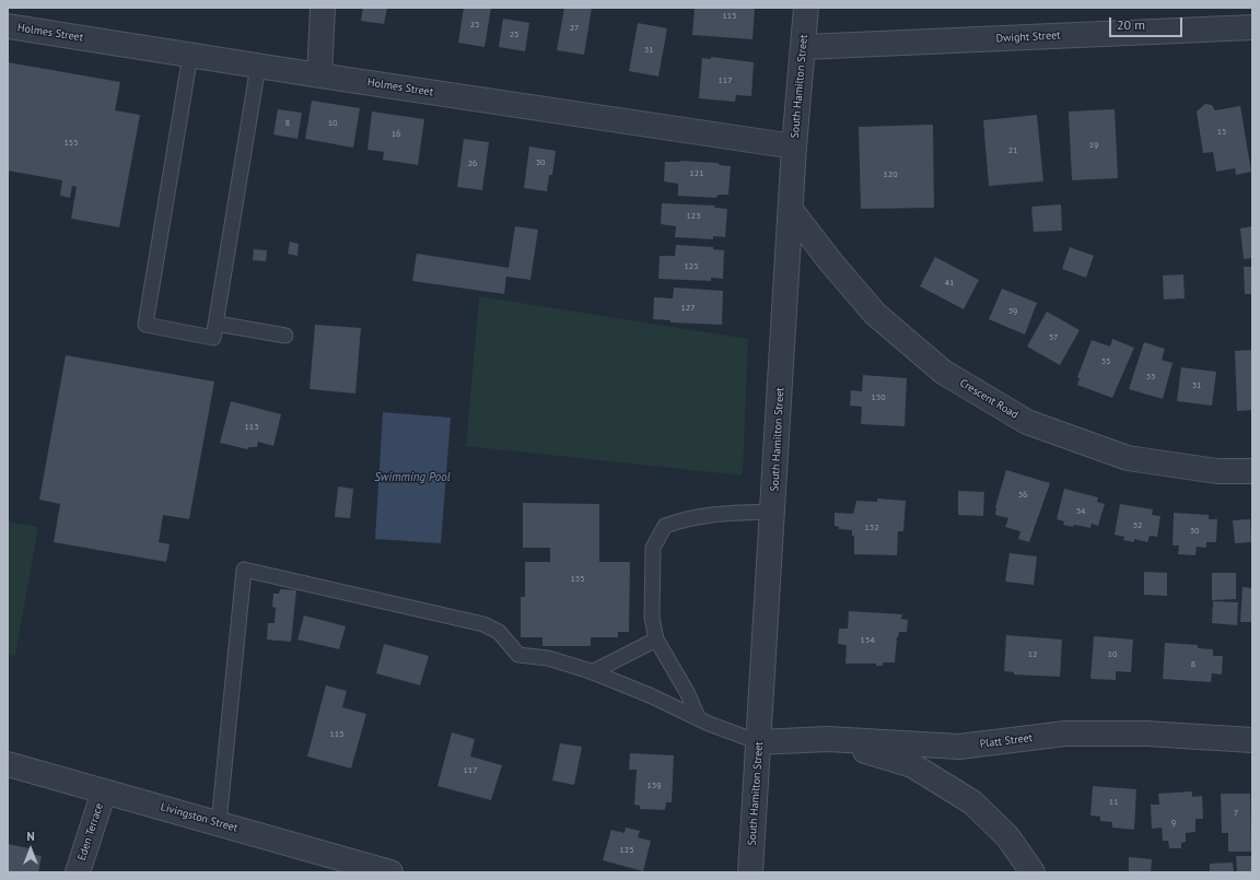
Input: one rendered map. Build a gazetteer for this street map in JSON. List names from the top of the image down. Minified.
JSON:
{"streets":{"street":["Holmes Street","Dwight Street","South Hamilton Street","Crescent Road","Platt Street","Livingston Street","Eden Terrace"]},"crossings":[["Holmes Street","South Hamilton Street"],["Dwight Street","South Hamilton Street"],["South Hamilton Street","Crescent Road"],["South Hamilton Street","Platt Street"],["Livingston Street","Eden Terrace"]],"water":["Swimming Pool"],"house_numbers":["115","23","27","25","31","117","8","10","15","16","155","19","21","30","26","121","120","123","125","41","127","39","37","35","33","31","130","113","36","34","32","132","30","135","134","12","10","8","115","117","139","11","7","9","125"],"scale_bar":"20 m","north":"top"}
